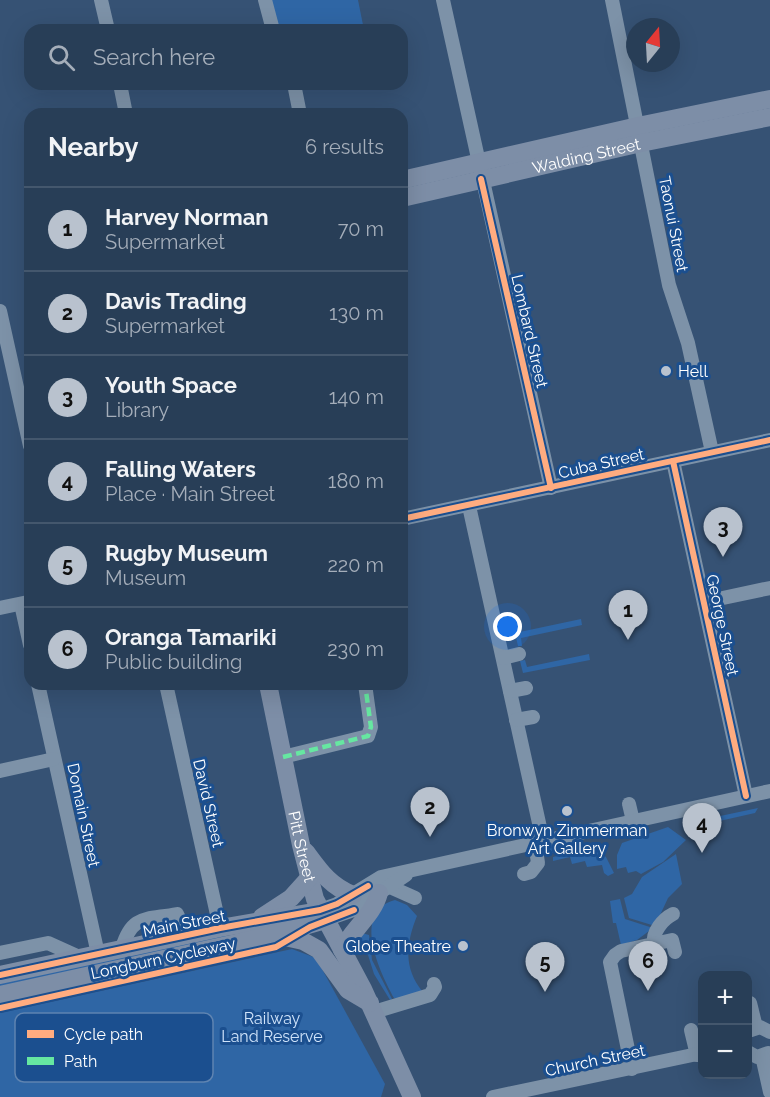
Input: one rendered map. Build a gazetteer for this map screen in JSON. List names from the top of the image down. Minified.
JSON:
{"streets":{"main road":["Walding Street","Pitt Street","Main Street"],"street":["Taonui Street","Lombard Street","Cuba Street","George Street","David Street","Domain Street","Church Street"],"cycle path":["Longburn Cycleway"]},"crossings":[["Walding Street","Taonui Street"],["Walding Street","Lombard Street"],["Taonui Street","Cuba Street"],["Lombard Street","Cuba Street"],["Cuba Street","George Street"],["George Street","Main Street"],["David Street","Main Street"],["Domain Street","Main Street"],["Pitt Street","Main Street"]],"parks":["Railway Land Reserve"],"places":["Hell","Bronwyn Zimmerman Art Gallery","Globe Theatre"],"legend":["Cycle path","Path"],"north":"top","page":{"search":"Search here","heading":["Nearby","6 results"],"list":[{"mark":"1","name":"Harvey Norman","note":"Supermarket","value":"70 m"},{"mark":"2","name":"Davis Trading","note":"Supermarket","value":"130 m"},{"mark":"3","name":"Youth Space","note":"Library","value":"140 m"},{"mark":"4","name":"Falling Waters","note":"Place · Main Street","value":"180 m"},{"mark":"5","name":"Rugby Museum","note":"Museum","value":"220 m"},{"mark":"6","name":"Oranga Tamariki","note":"Public building","value":"230 m"}],"pins":["3","1","2","4","6","5"],"map_buttons":["+","−"]}}
